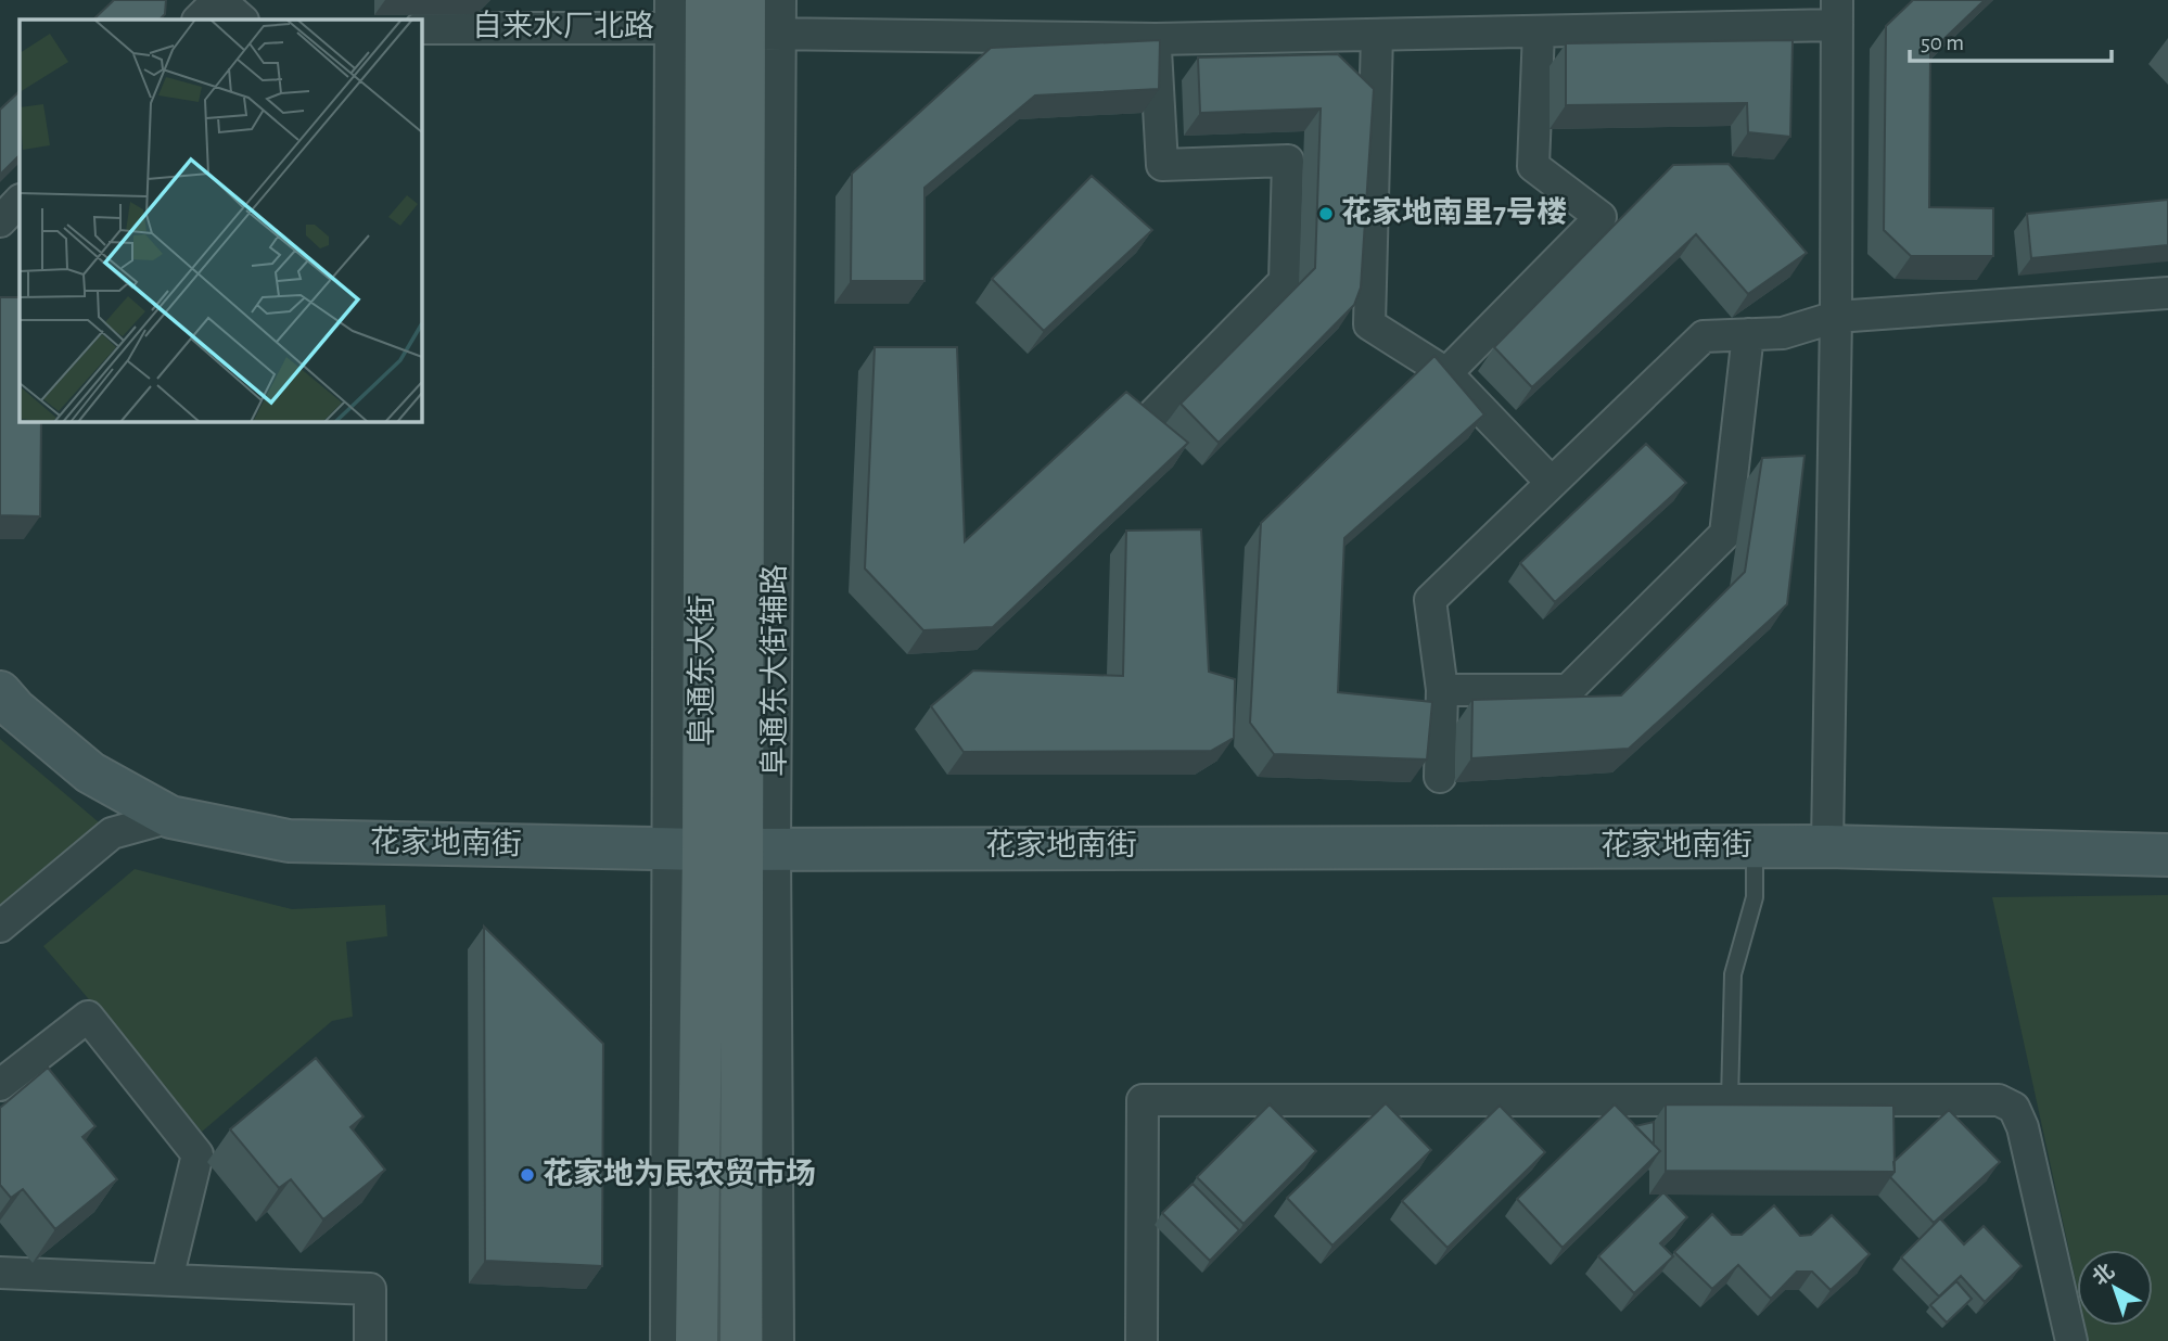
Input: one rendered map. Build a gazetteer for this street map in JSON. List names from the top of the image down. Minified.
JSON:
{"streets":{"main road":["阜通东大街"],"street":["自来水厂北路","花家地南街"]},"crossings":[["自来水厂北路","阜通东大街"],["阜通东大街","花家地南街"]],"places":["花家地南里7号楼","花家地为民农贸市场"],"scale_bar":"50 m","north":"top left"}
